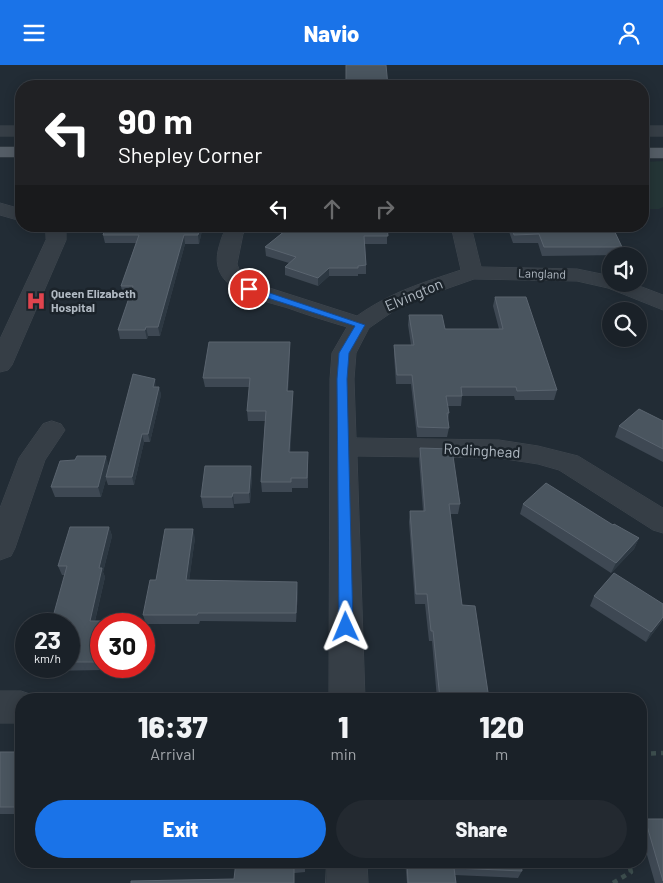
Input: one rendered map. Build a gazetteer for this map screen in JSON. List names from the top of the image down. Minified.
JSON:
{"streets":{"street":["Langland","Elvington","Rodinghead"]},"crossings":[["Langland","Elvington"],["Elvington","Rodinghead"]],"places":{"hospital":["Queen Elizabeth Hospital"]},"page":{"header":"Navio","turn":["90 m","Shepley Corner"],"speed":"23 km/h","limit":"30","eta":["16:37","Arrival","1","min","120","m"],"buttons":["Exit","Share"]}}
